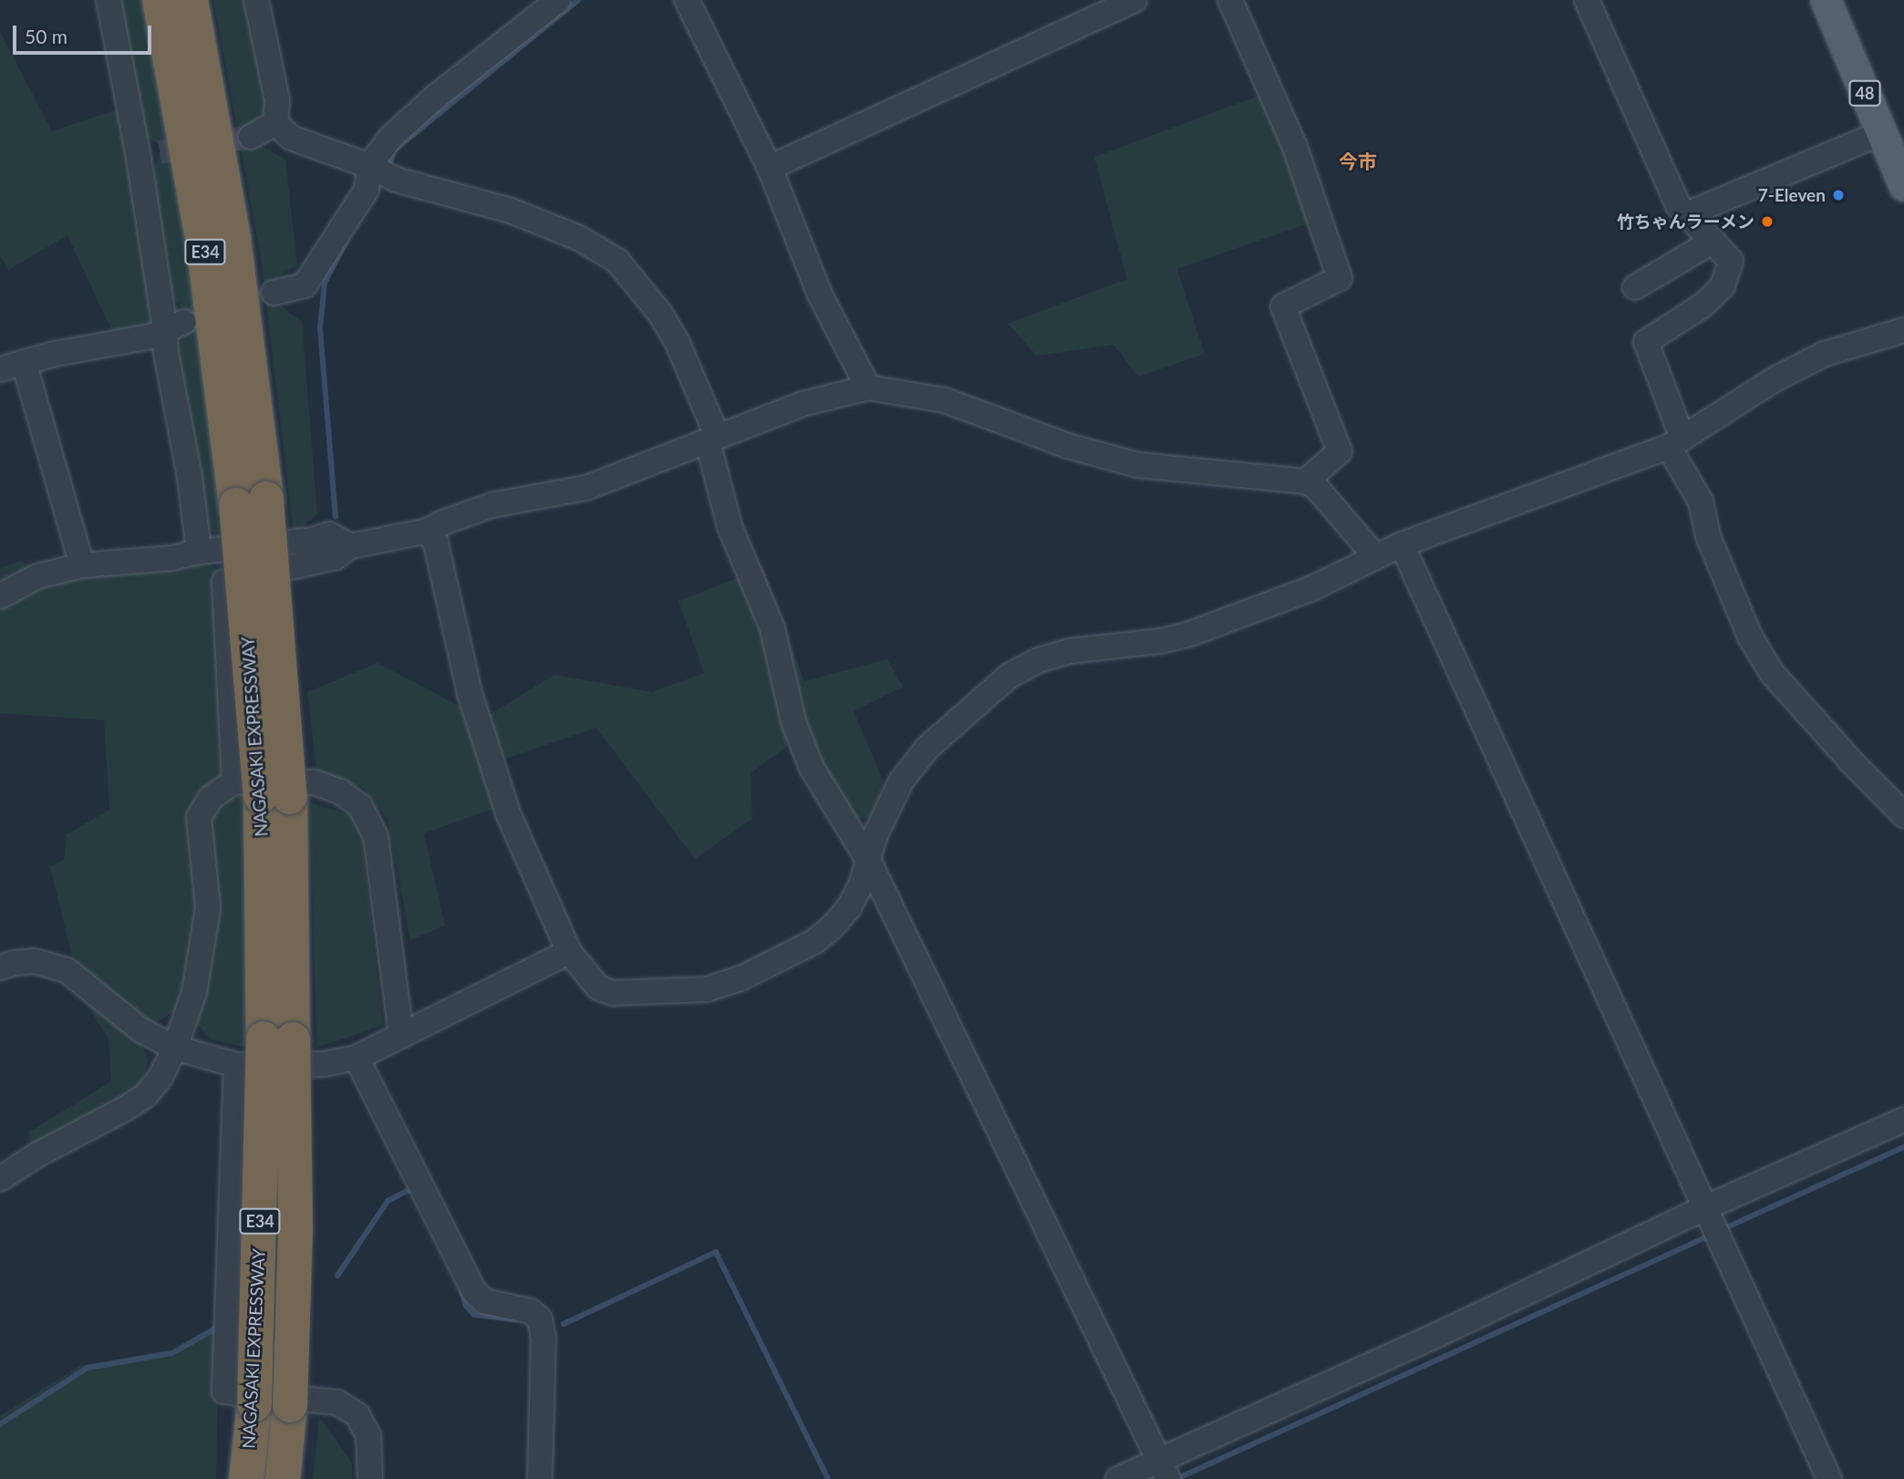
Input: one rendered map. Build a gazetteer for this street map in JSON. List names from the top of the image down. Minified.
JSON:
{"streets":{"highway":["E34","NAGASAKI EXPRESSWAY"],"main road":["48"]},"districts":["今市"],"places":["7-Eleven","竹ちゃんラーメン"],"scale_bar":"50 m"}
